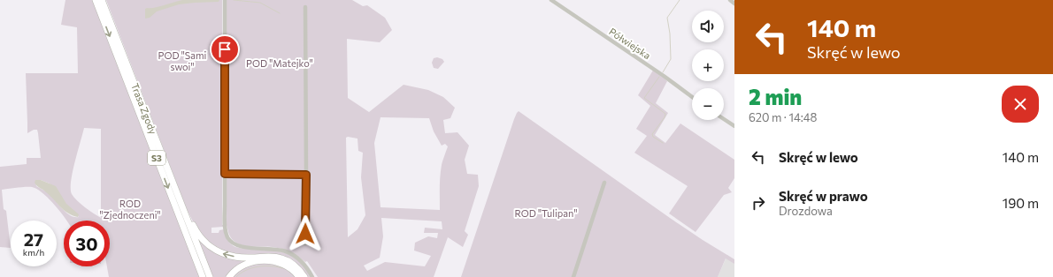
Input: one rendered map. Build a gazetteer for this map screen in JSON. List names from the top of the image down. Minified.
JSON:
{"streets":{"highway":["Trasa Zgody","S3"],"street":["Półwiejska"]},"parks":["POD \"Sami swoi\"","POD \"Matejko\"","ROD \"Zjednoczeni\"","ROD \"Tulipan\""],"page":{"turn":["140 m","Skręć w lewo"],"map_buttons":["+","−"],"heading":["2 min","620 m · 14:48"],"list":[{"name":"Skręć w lewo","value":"140 m"},{"name":"Skręć w prawo","note":"Drozdowa","value":"190 m"}],"speed":"27 km/h","limit":"30"}}
